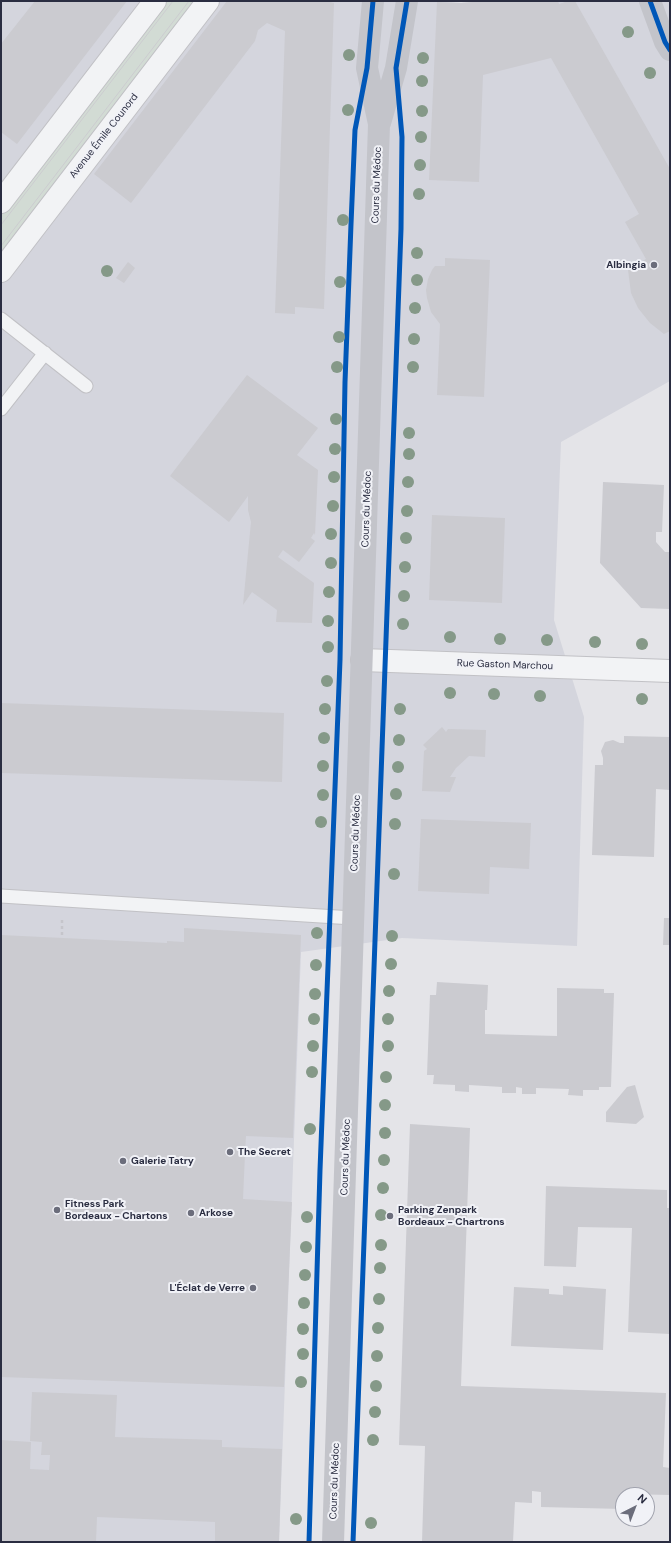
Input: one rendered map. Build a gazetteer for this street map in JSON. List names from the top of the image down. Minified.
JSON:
{"streets":{"main road":["Cours du Médoc"],"street":["Avenue Émile Counord","Rue Gaston Marchou"]},"crossings":[["Cours du Médoc","Rue Gaston Marchou"]],"places":["Albingia","The Secret","Galerie Tatry","Fitness Park Bordeaux - Chartons","Arkose","Parking Zenpark Bordeaux - Chartrons","L'Éclat de Verre"],"north":"top right"}
